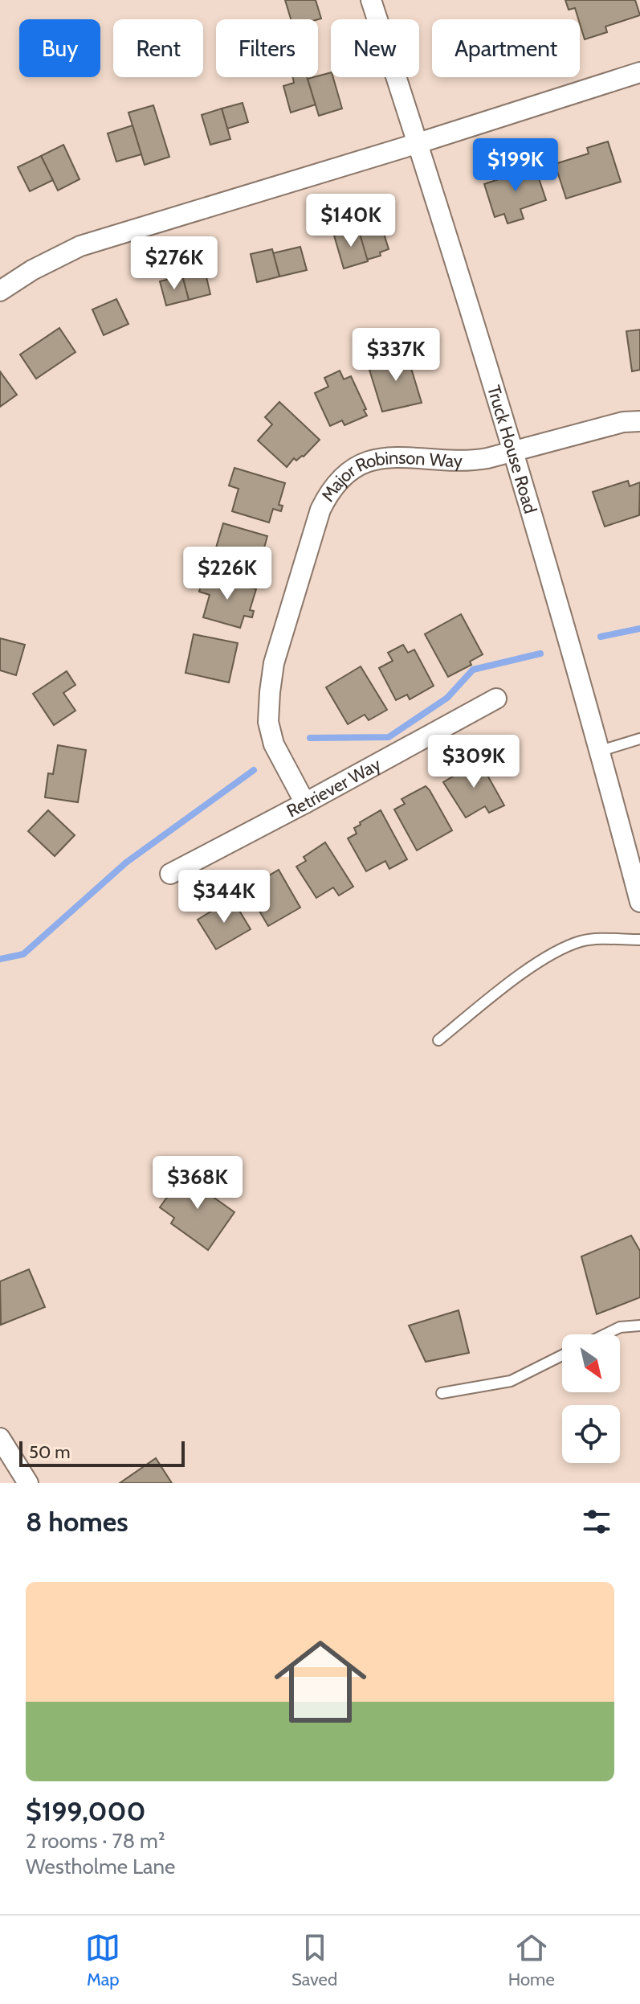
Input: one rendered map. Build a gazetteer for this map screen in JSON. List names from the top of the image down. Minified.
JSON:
{"streets":{"street":["Truck House Road","Major Robinson Way","Retriever Way"]},"crossings":[["Truck House Road","Major Robinson Way"],["Major Robinson Way","Retriever Way"]],"scale_bar":"50 m","north":"bottom right","page":{"chip":["Buy","Rent","Filters","New","Apartment"],"price":["$199K","$140K","$276K","$337K","$226K","$309K","$344K","$368K"],"scale":"50 m","heading":"8 homes","list":[{"name":"$199,000","note":"2 rooms · 78 m² · Westholme Lane"}],"tabs":["Map","Saved","Home"]}}
